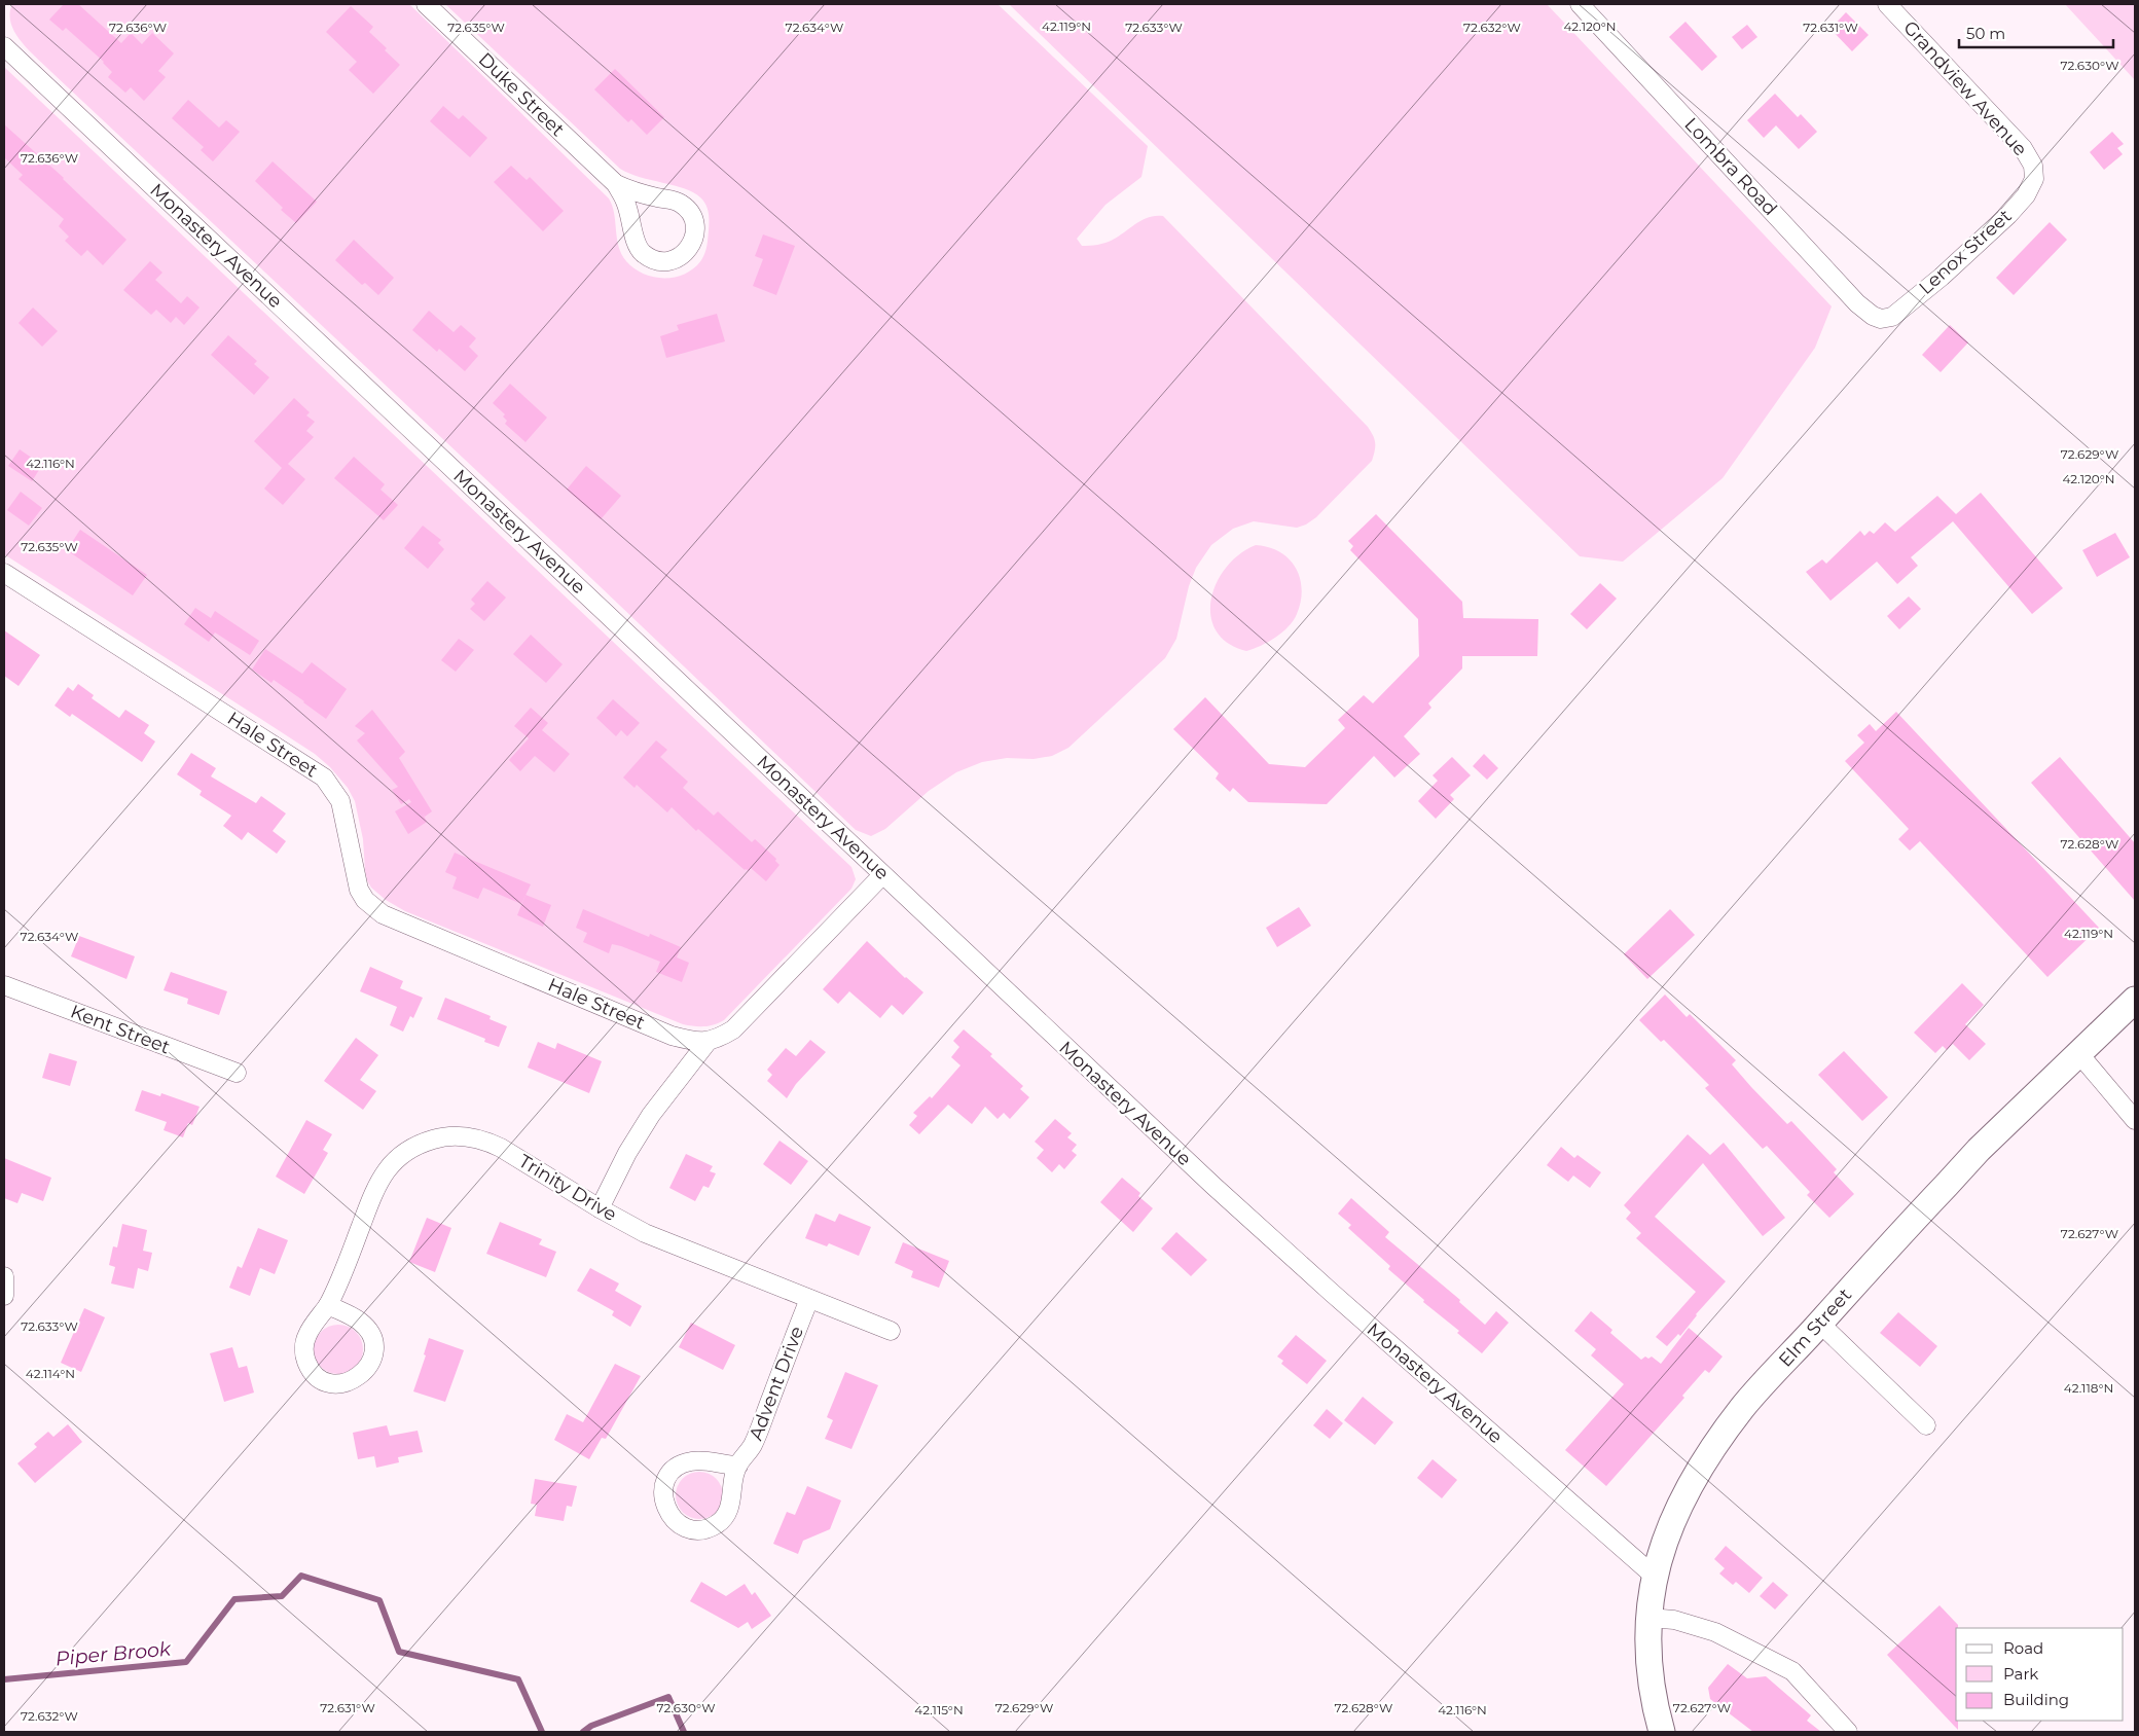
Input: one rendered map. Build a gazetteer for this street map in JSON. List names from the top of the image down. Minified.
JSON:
{"streets":{"main road":["Elm Street"],"street":["Grandview Avenue","Duke Street","Lombra Road","Monastery Avenue","Lenox Street","Hale Street","Kent Street","Trinity Drive","Advent Drive"]},"crossings":[["Grandview Avenue","Lenox Street"],["Lombra Road","Lenox Street"],["Monastery Avenue","Elm Street"],["Trinity Drive","Advent Drive"]],"water":["Piper Brook"],"legend":["Road","Park","Building"],"scale_bar":"50 m","coordinates":["42.119°N","42.120°N","72.636°W","72.635°W","72.634°W","72.633°W","72.632°W","72.631°W","72.630°W","72.629°W","42.116°N","72.628°W","72.627°W","42.114°N","42.118°N","42.115°N"]}
